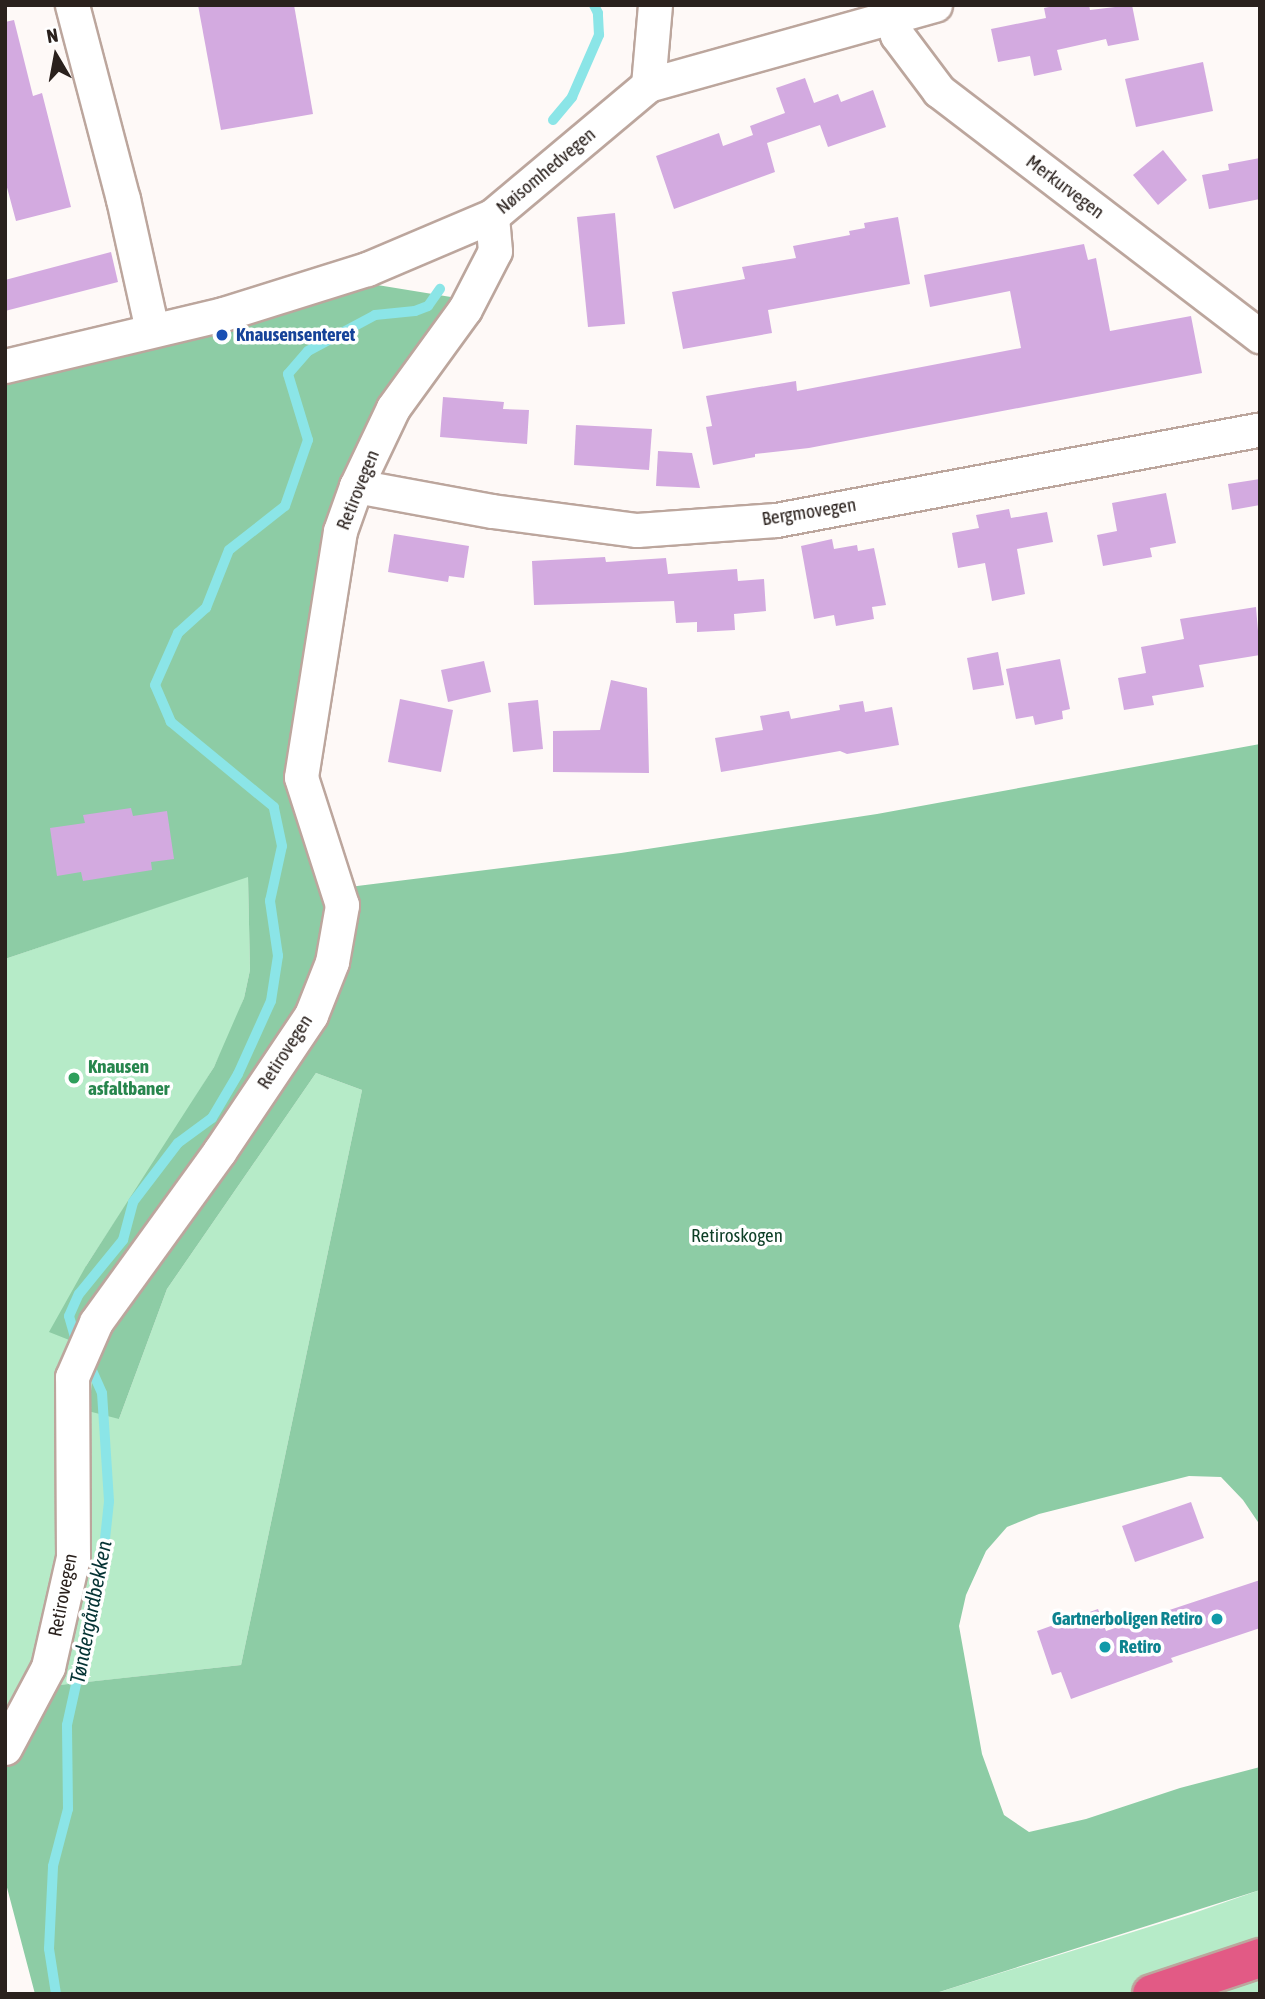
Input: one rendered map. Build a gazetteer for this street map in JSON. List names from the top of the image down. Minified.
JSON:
{"streets":{"street":["Nøisomhedvegen","Merkurvegen","Retirovegen","Bergmovegen"]},"crossings":[["Nøisomhedvegen","Merkurvegen"],["Nøisomhedvegen","Retirovegen"],["Retirovegen","Bergmovegen"]],"water":["Tøndergårdbekken"],"parks":["Retiroskogen"],"places":["Knausensenteret","Knausen asfaltbaner","Gartnerboligen Retiro","Retiro"],"north":"top"}
